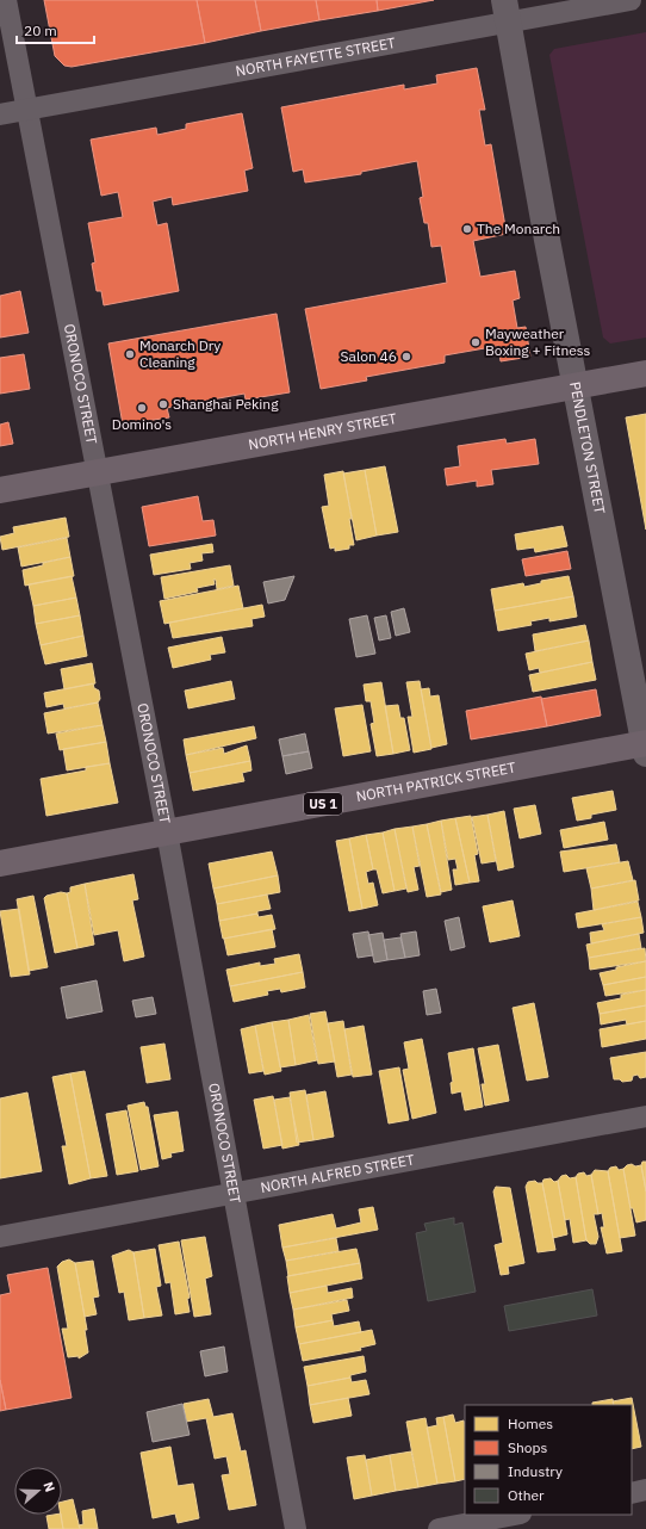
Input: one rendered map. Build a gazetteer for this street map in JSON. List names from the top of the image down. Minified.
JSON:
{"streets":{"highway":["NORTH HENRY STREET","NORTH PATRICK STREET","US 1"],"main road":["PENDLETON STREET"],"street":["NORTH FAYETTE STREET","ORONOCO STREET","NORTH ALFRED STREET"]},"crossings":[["NORTH FAYETTE STREET","ORONOCO STREET"],["NORTH FAYETTE STREET","PENDLETON STREET"],["ORONOCO STREET","NORTH HENRY STREET"],["ORONOCO STREET","NORTH PATRICK STREET"],["ORONOCO STREET","NORTH ALFRED STREET"],["NORTH HENRY STREET","PENDLETON STREET"],["PENDLETON STREET","NORTH PATRICK STREET"]],"places":["The Monarch","Mayweather Boxing + Fitness","Monarch Dry Cleaning","Salon 46","Shanghai Peking","Domino's"],"legend":["Homes","Shops","Industry","Other"],"scale_bar":"20 m","north":"right"}
